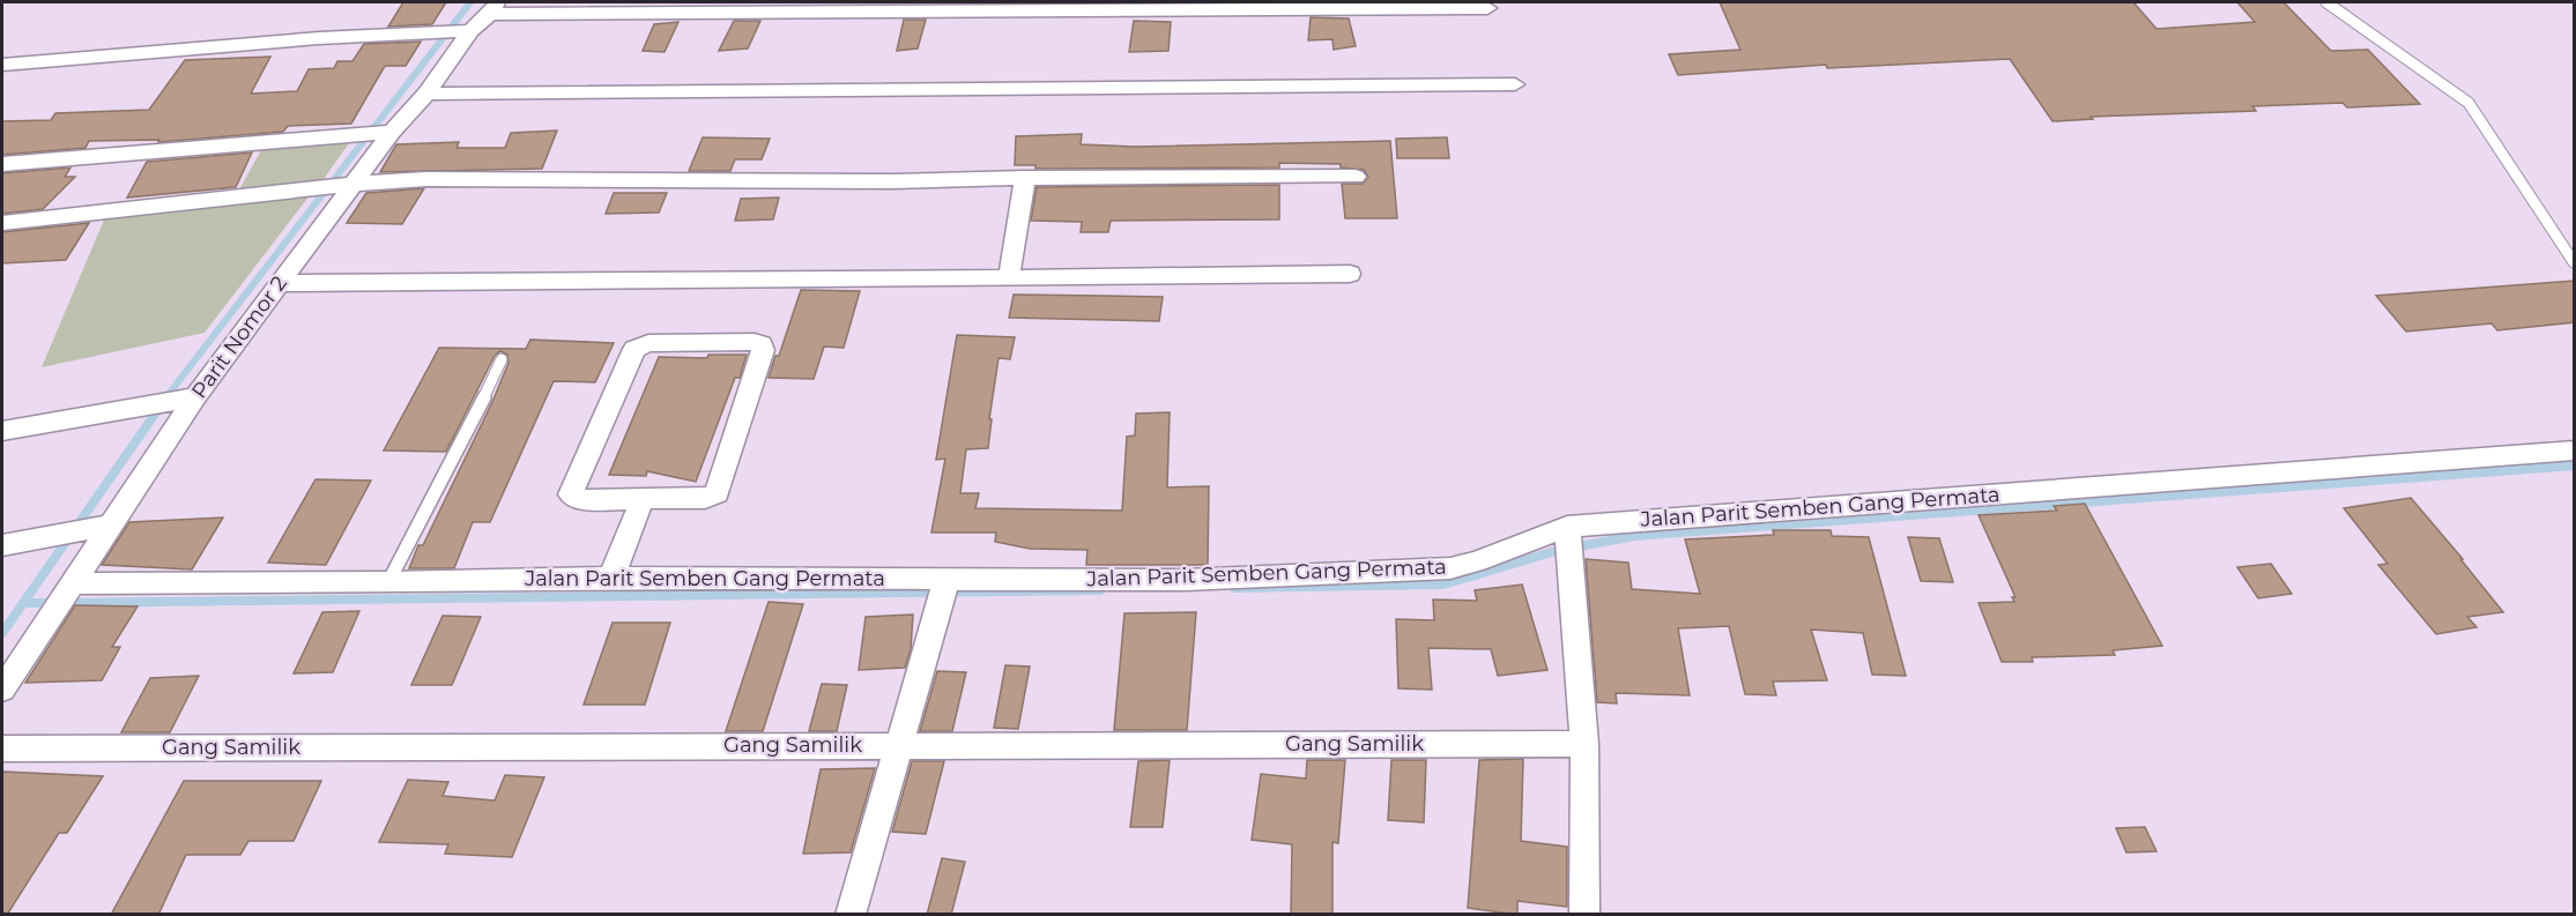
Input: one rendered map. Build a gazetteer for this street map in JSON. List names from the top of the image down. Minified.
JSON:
{"streets":{"street":["Parit Nomor 2","Jalan Parit Semben Gang Permata","Gang Samilik"]},"crossings":[["Parit Nomor 2","Jalan Parit Semben Gang Permata"]]}
